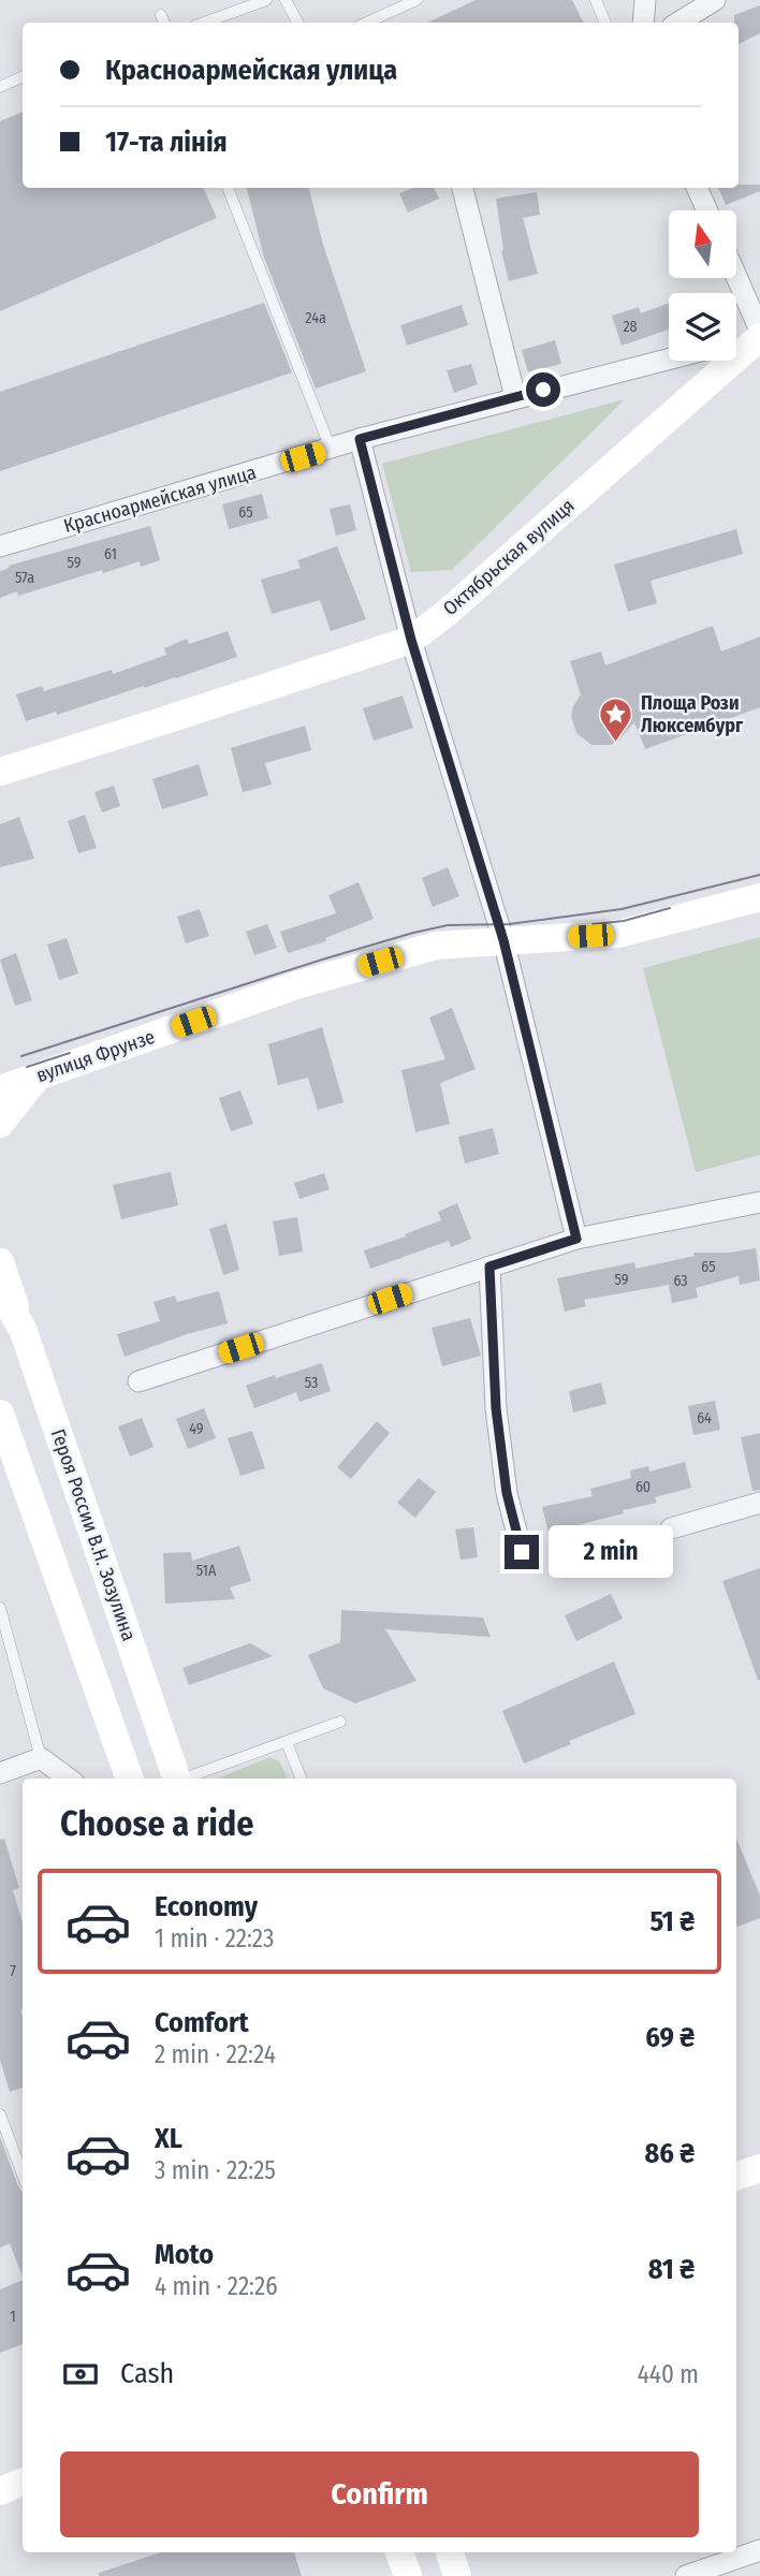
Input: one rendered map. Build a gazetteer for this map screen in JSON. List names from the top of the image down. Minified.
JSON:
{"streets":{"street":["Красноармейская улица","Октябрьская вулиця","вулиця Фрунзе","Героя России В.Н. Зозулина"]},"places":{"place":["Площа Рози Люксембург"]},"house_numbers":["24а","28","65","61","59","57а","65","59","63","53","64","49","60","51А","7","1"],"north":"top","page":{"banner":["Красноармейская улица","17-та лінія"],"bubble":"2 min","heading":"Choose a ride","list":[{"name":"Economy","note":"1 min · 22:23","value":"51 ₴"},{"name":"Comfort","note":"2 min · 22:24","value":"69 ₴"},{"name":"XL","note":"3 min · 22:25","value":"86 ₴"},{"name":"Moto","note":"4 min · 22:26","value":"81 ₴"}],"pay":["Cash","440 m"],"buttons":"Confirm"}}
